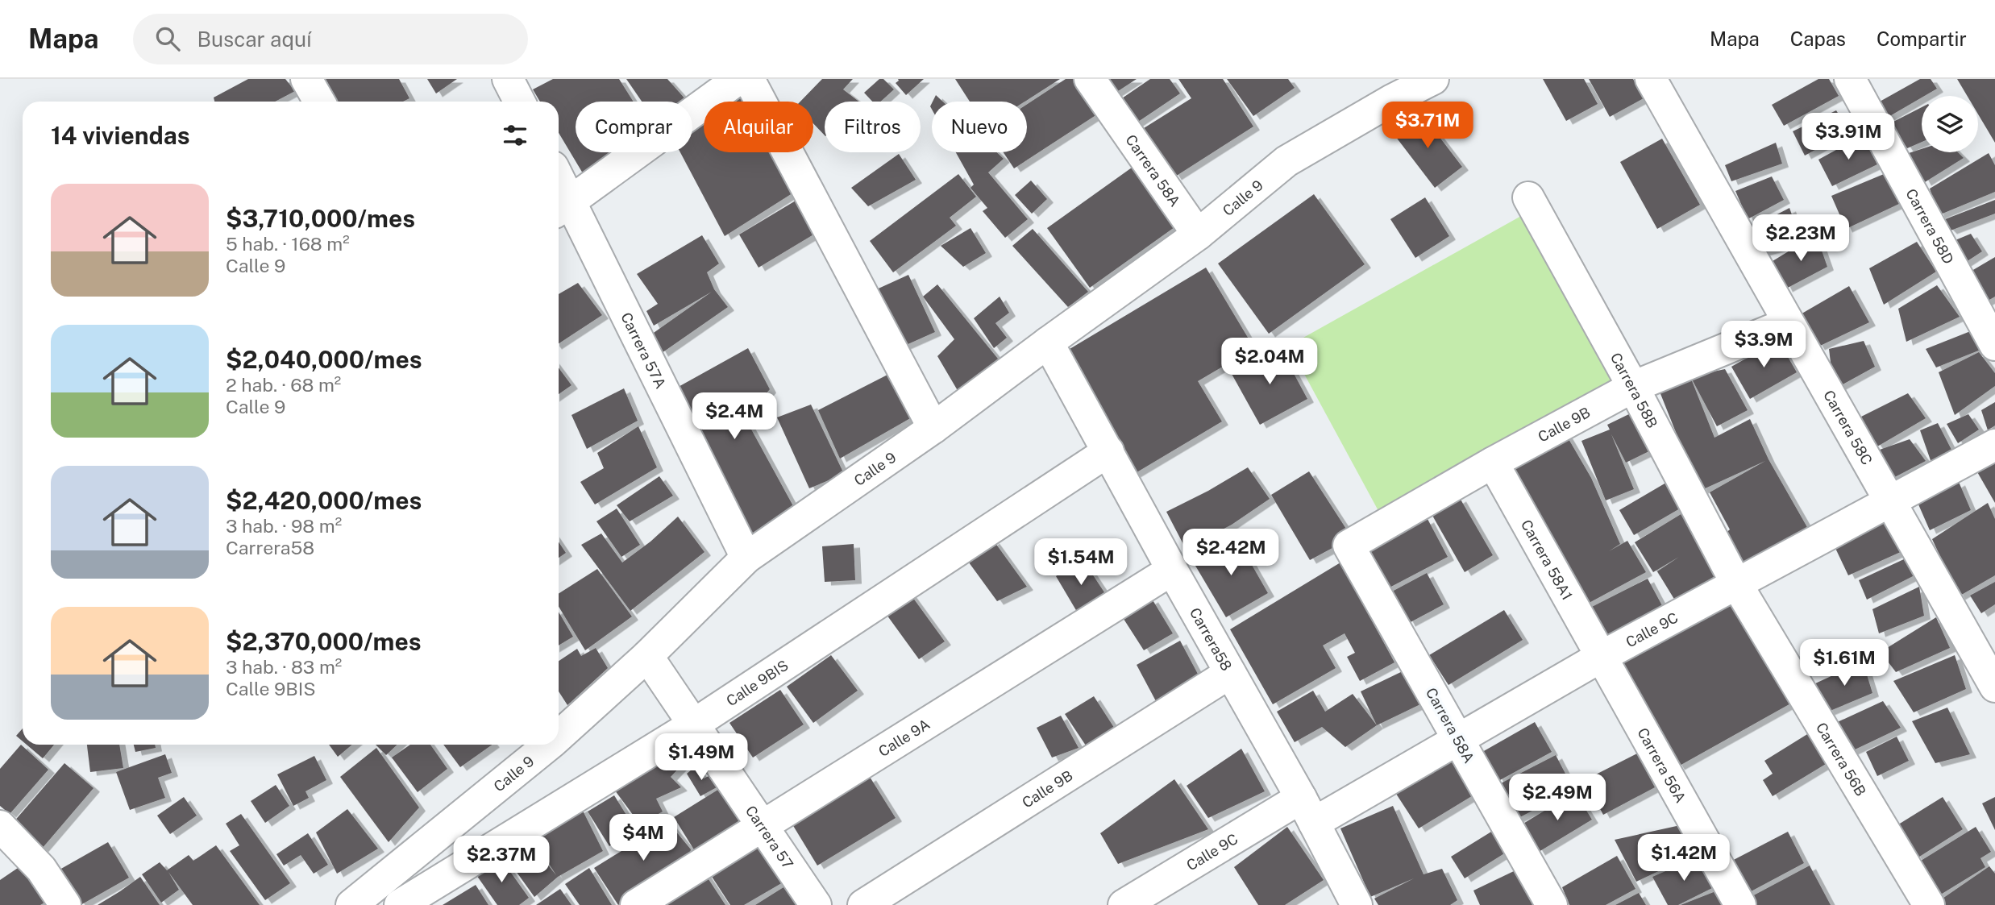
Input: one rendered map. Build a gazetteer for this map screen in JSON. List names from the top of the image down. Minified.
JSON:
{"streets":{"street":["Carrera 58A","Calle 9","Carrera 58D","Carrera 57A","Carrera 58B","Calle 9B","Carrera 58C","Carrera 58A1","Calle 9C","Carrera58","Calle 9BIS","Calle 9A","Carrera 56B","Carrera 56A","Carrera 57"]},"crossings":[["Carrera 58A","Calle 9"],["Carrera 58A","Calle 9B"],["Carrera 58A","Calle 9C"],["Calle 9","Carrera 57A"],["Calle 9","Carrera58"],["Calle 9","Carrera 57"],["Carrera 58B","Calle 9B"],["Carrera 58B","Calle 9C"],["Carrera 58B","Carrera 56B"],["Calle 9B","Carrera 58C"],["Calle 9B","Carrera 58A1"],["Calle 9B","Carrera58"],["Carrera 58C","Calle 9C"],["Carrera 58A1","Calle 9C"],["Carrera 58A1","Carrera 56A"],["Calle 9C","Carrera58"],["Calle 9C","Carrera 56B"],["Calle 9C","Carrera 56A"],["Carrera58","Calle 9BIS"],["Carrera58","Calle 9A"],["Calle 9BIS","Carrera 57"],["Calle 9A","Carrera 57"]],"page":{"header":"Mapa","search":"Buscar aquí","nav":["Mapa","Capas","Compartir"],"price":["$3.71M","$3.91M","$2.23M","$3.9M","$2.04M","$2.4M","$2.42M","$1.54M","$1.61M","$1.49M","$2.49M","$4M","$1.42M","$2.37M"],"chip":["Comprar","Alquilar","Filtros","Nuevo"],"heading":"14 viviendas","list":[{"name":"$3,710,000/mes","note":"5 hab. · 168 m² · Calle 9"},{"name":"$2,040,000/mes","note":"2 hab. · 68 m² · Calle 9"},{"name":"$2,420,000/mes","note":"3 hab. · 98 m² · Carrera58"},{"name":"$2,370,000/mes","note":"3 hab. · 83 m² · Calle 9BIS"}]}}
